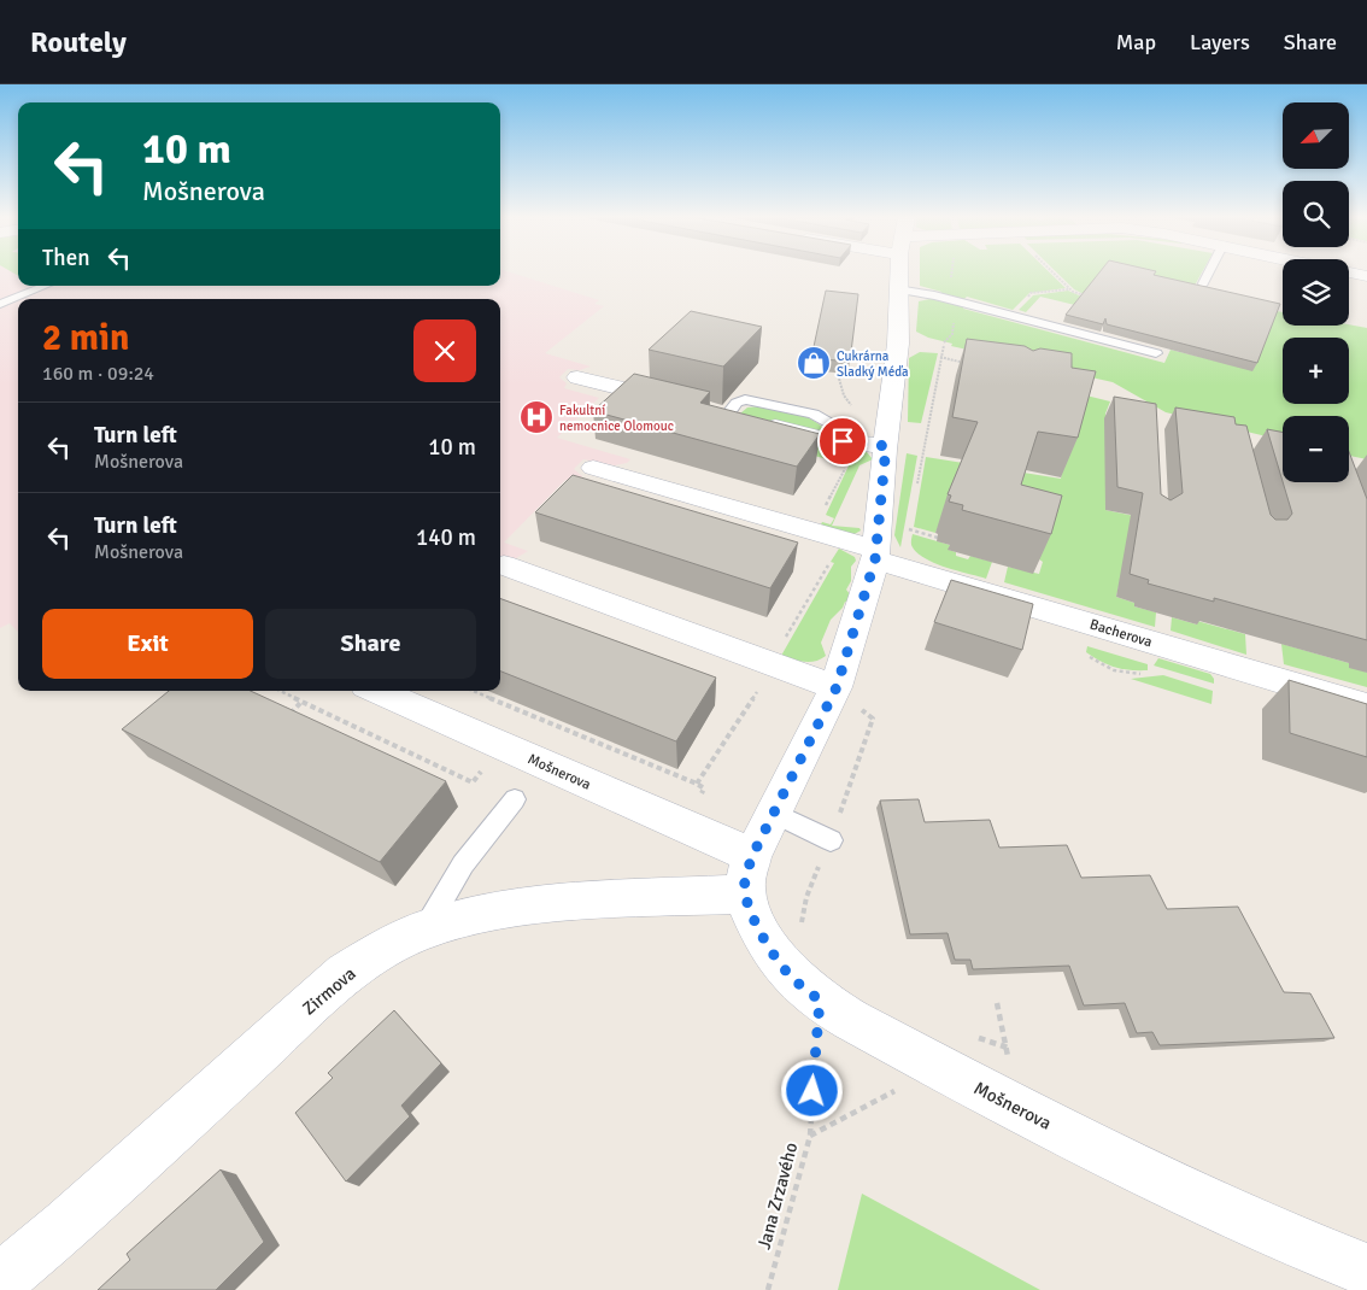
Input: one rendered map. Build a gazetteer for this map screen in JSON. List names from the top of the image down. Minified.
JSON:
{"streets":{"street":["Bacherova","Mošnerova","Zirmova"],"path":["Jana Zrzavého"]},"crossings":[["Mošnerova","Zirmova"],["Mošnerova","Jana Zrzavého"]],"places":{"shop":["Cukrárna Sladký Méďa"],"hospital":["Fakultní nemocnice Olomouc"]},"north":"bottom left","page":{"header":"Routely","nav":["Map","Layers","Share"],"map_buttons":["+","−"],"turn":["10 m","Mošnerova"],"then":"Then","heading":["2 min","160 m · 09:24"],"list":[{"name":"Turn left","note":"Mošnerova","value":"10 m"},{"name":"Turn left","note":"Mošnerova","value":"140 m"}],"buttons":["Exit","Share"]}}
